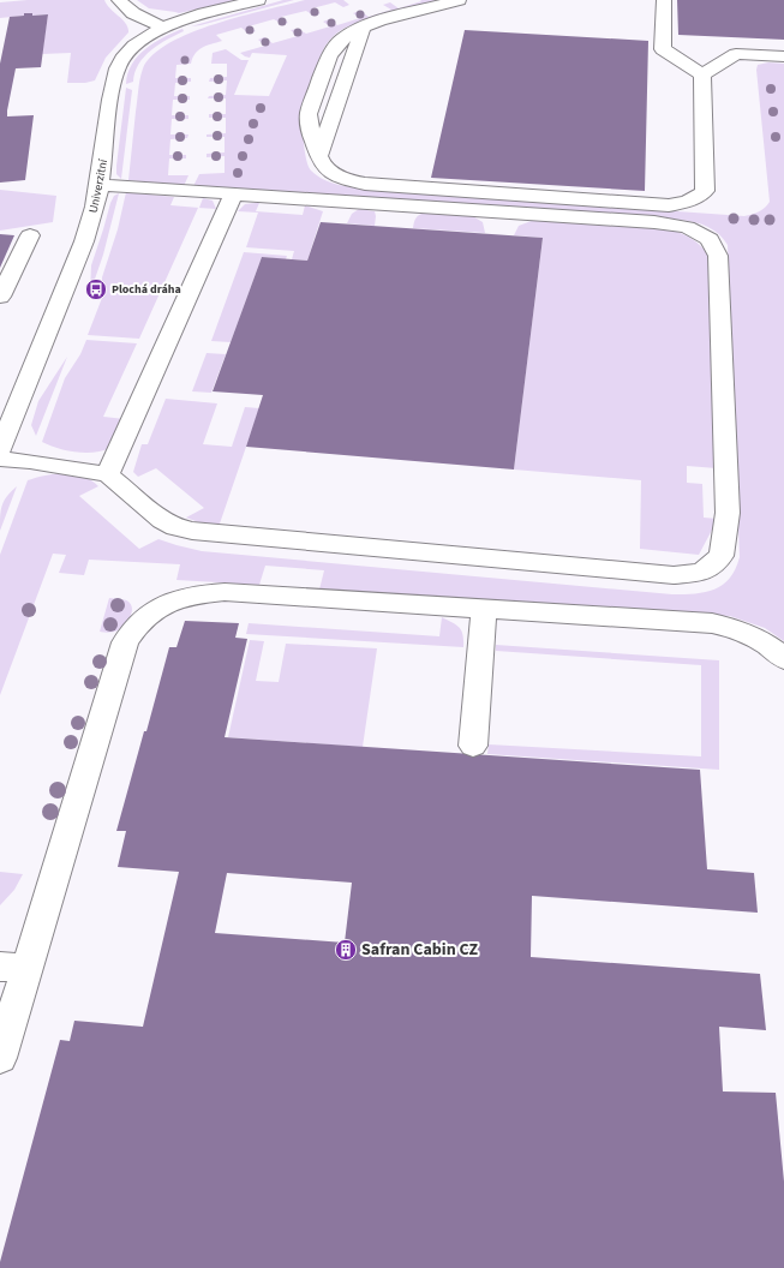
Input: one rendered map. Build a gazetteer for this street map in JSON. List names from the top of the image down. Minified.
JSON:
{"streets":{"street":["Univerzitní"]},"places":{"bus stop":["Plochá dráha"],"building":["Safran Cabin CZ"]}}
